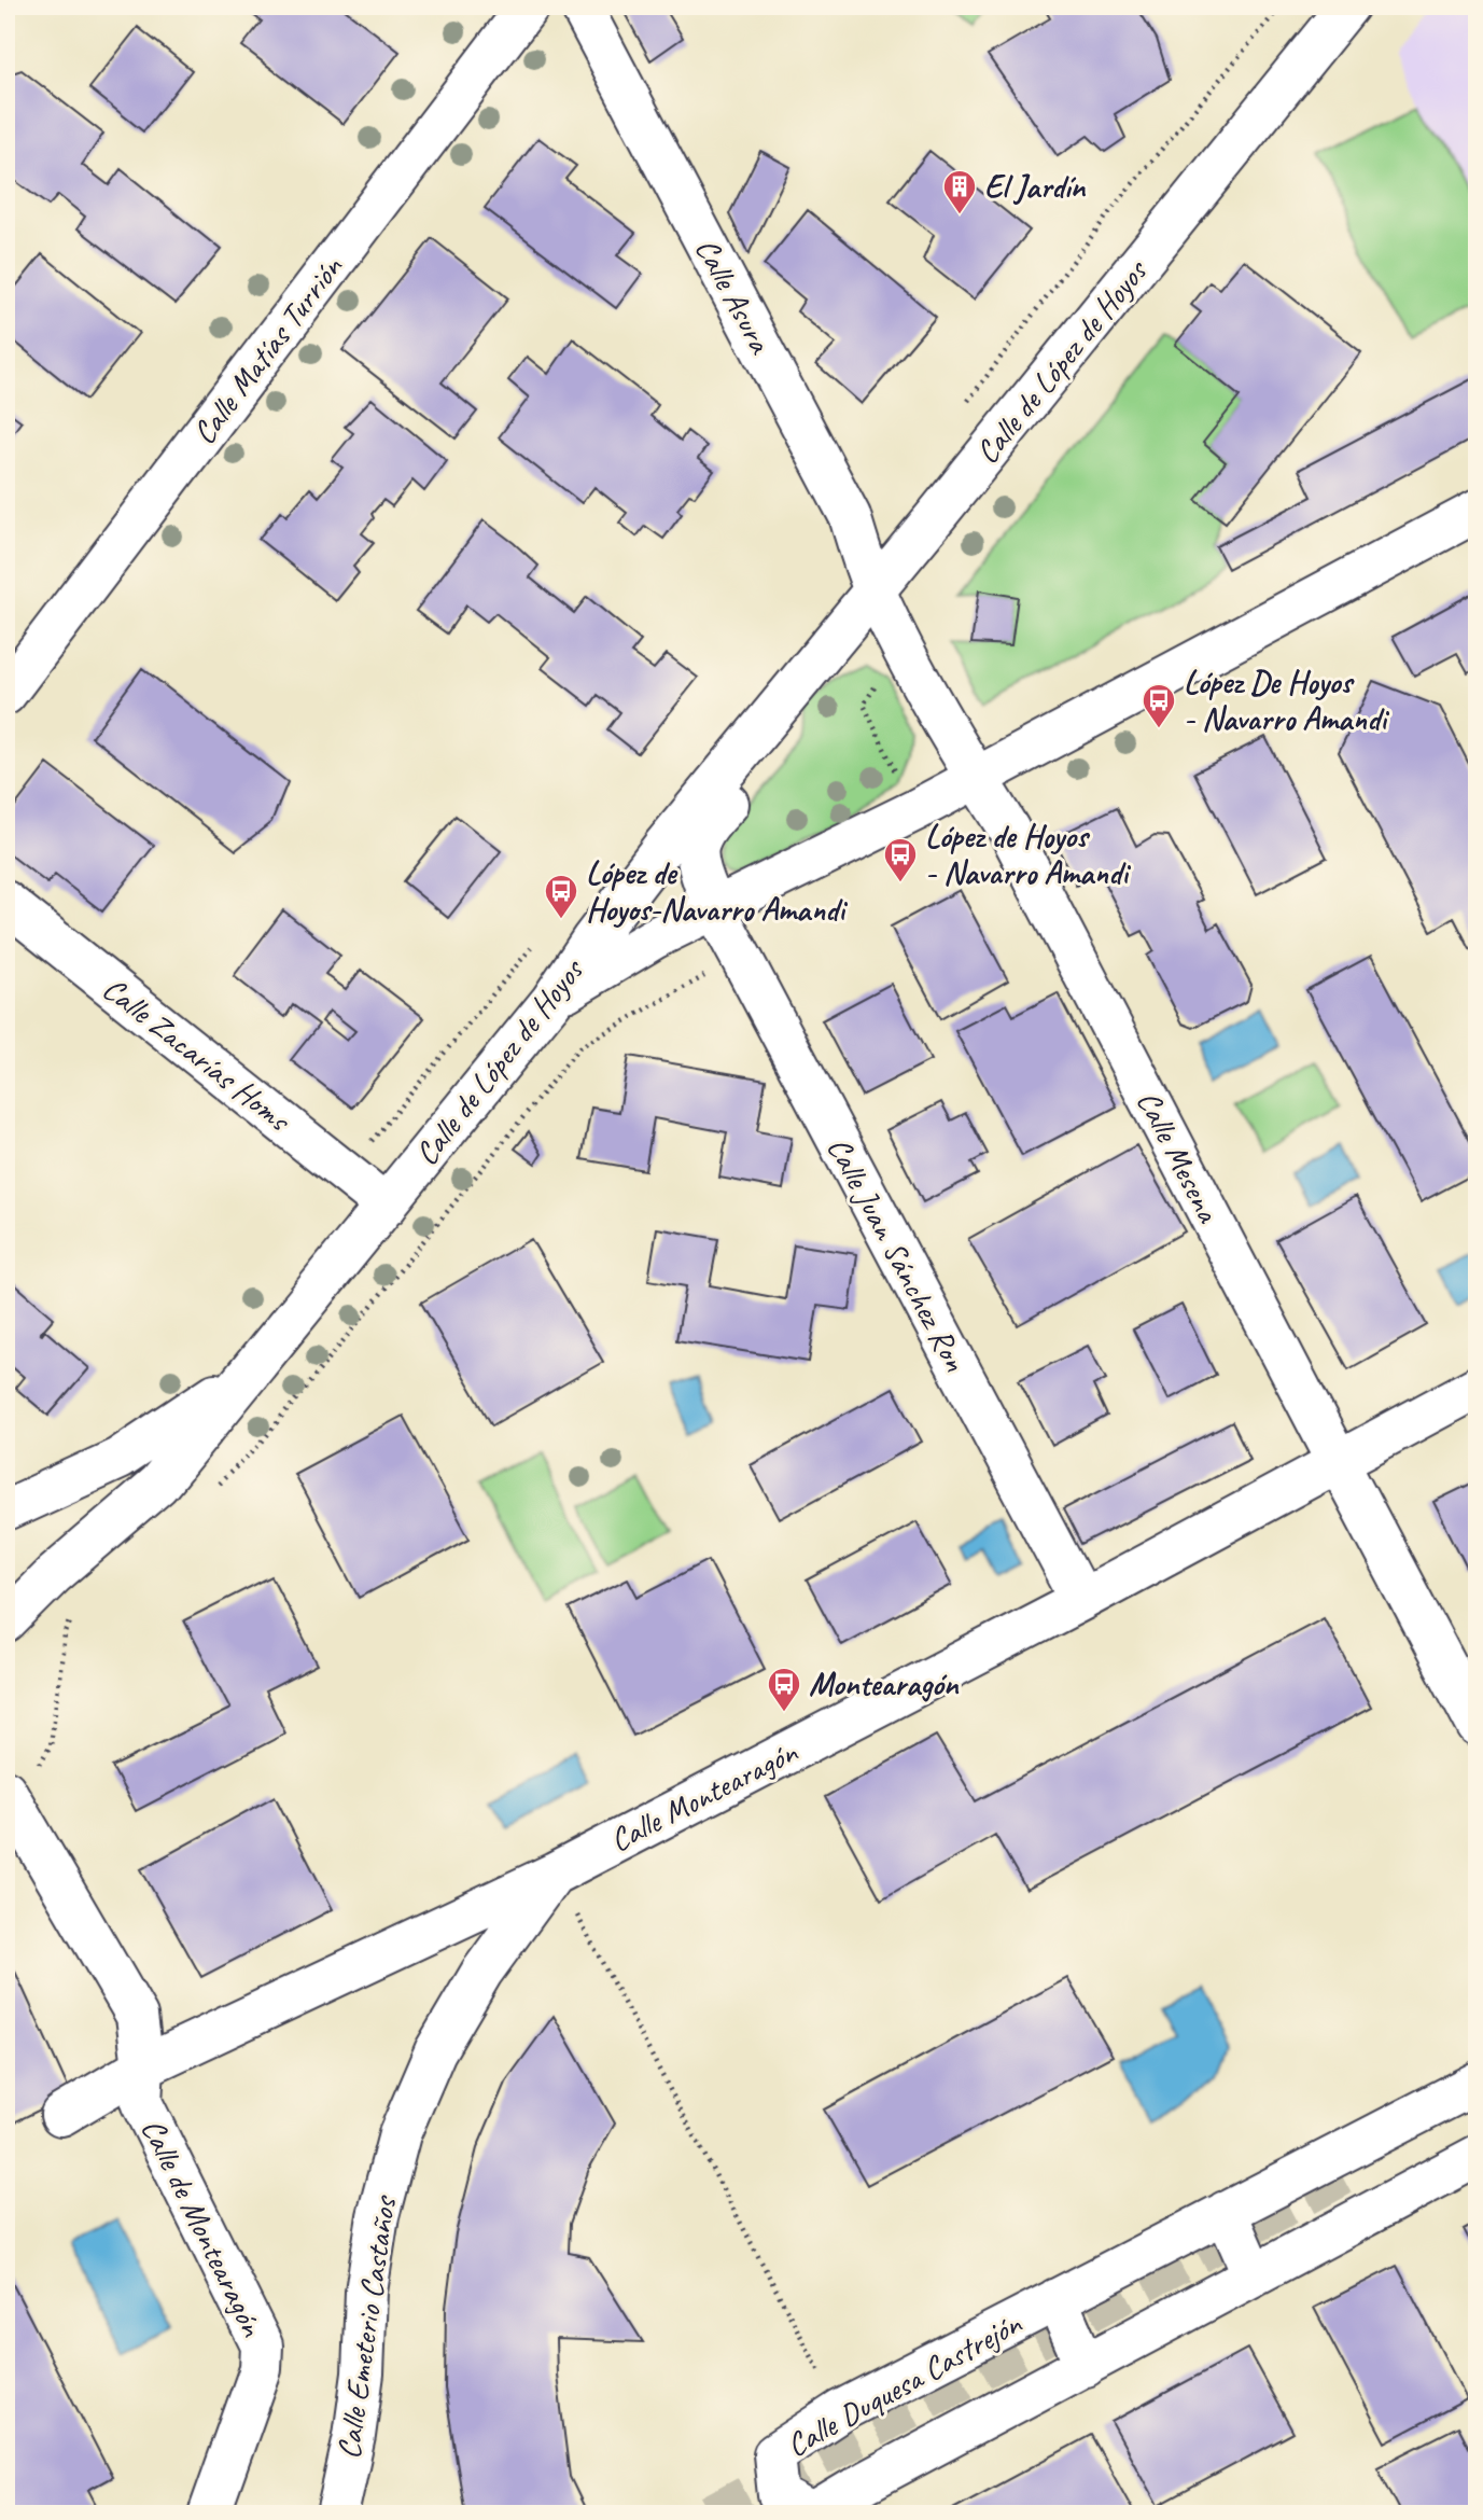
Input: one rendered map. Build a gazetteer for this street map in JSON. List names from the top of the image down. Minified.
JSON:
{"streets":{"street":["Calle Asura","Calle Matías Turrión","Calle de López de Hoyos","Calle Zacarías Homs","Calle Mesena","Calle Juan Sánchez Ron","Calle Montearagón","Calle de Montearagón","Calle Emeterio Castaños","Calle Duquesa Castrejón"]},"crossings":[["Calle Asura","Calle de López de Hoyos"],["Calle Asura","Calle Mesena"],["Calle de López de Hoyos","Calle Zacarías Homs"],["Calle de López de Hoyos","Calle Mesena"],["Calle de López de Hoyos","Calle Juan Sánchez Ron"],["Calle Mesena","Calle Montearagón"],["Calle Juan Sánchez Ron","Calle Montearagón"],["Calle Montearagón","Calle de Montearagón"],["Calle Montearagón","Calle Emeterio Castaños"]],"places":{"building":["El Jardín"],"bus stop":["López De Hoyos - Navarro Amandi","López de Hoyos - Navarro Amandi","López de Hoyos-Navarro Amandi","Montearagón"]}}
